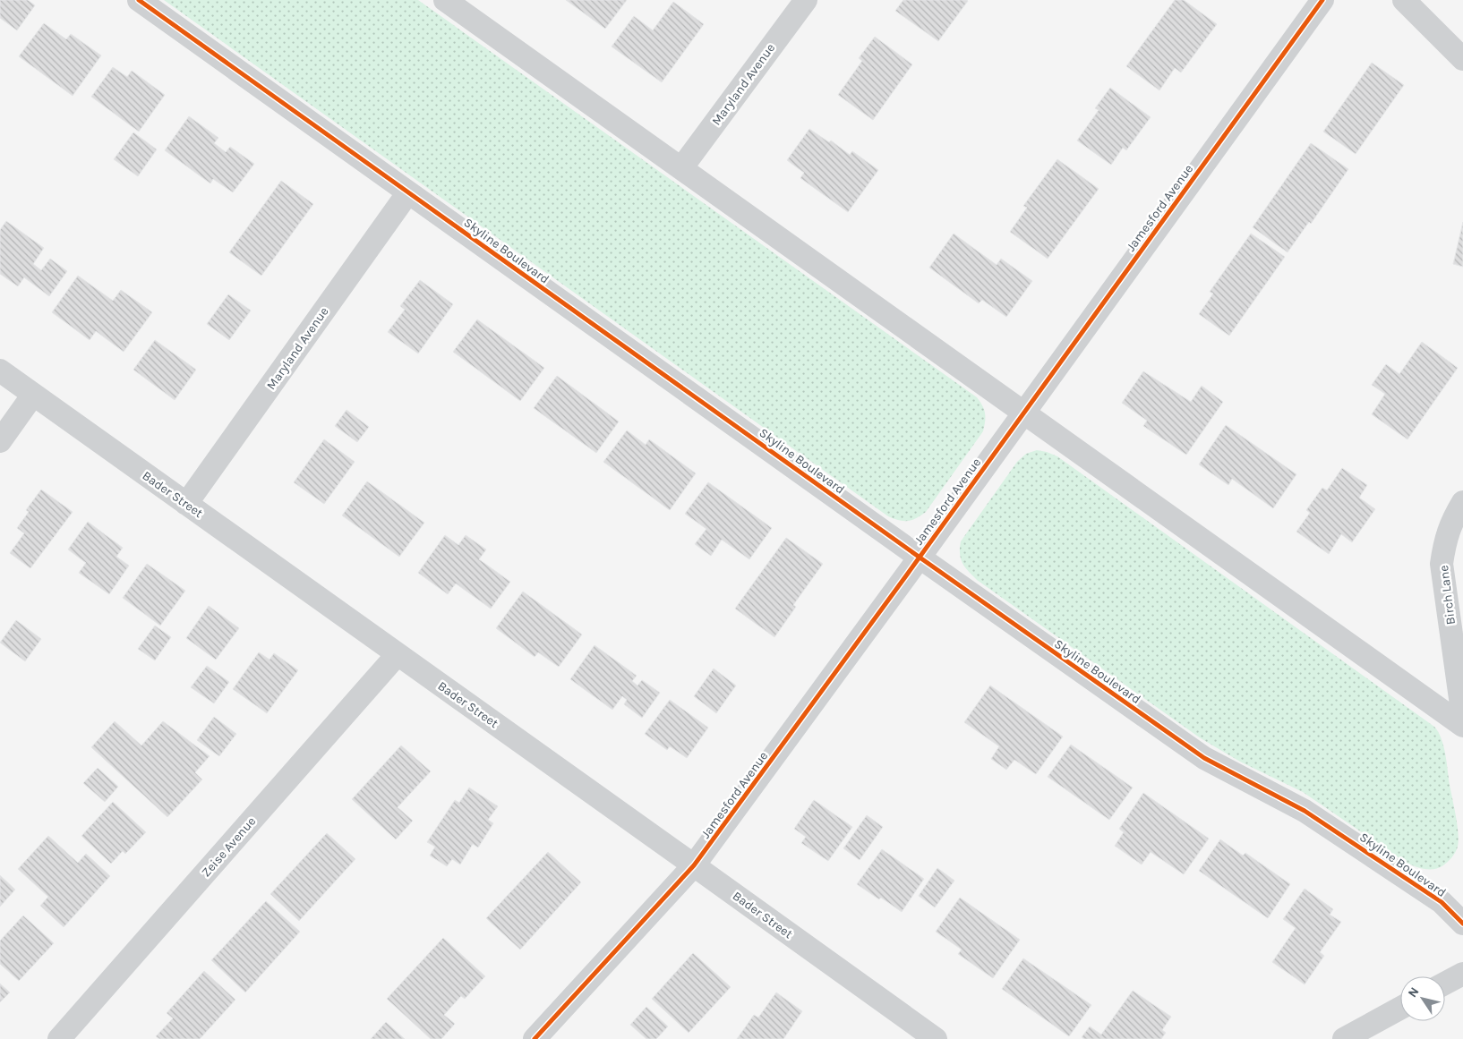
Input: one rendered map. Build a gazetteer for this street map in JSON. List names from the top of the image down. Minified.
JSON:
{"streets":{"street":["Maryland Avenue","Jamesford Avenue","Skyline Boulevard","Bader Street","Birch Lane","Zeise Avenue"]},"crossings":[["Maryland Avenue","Skyline Boulevard"],["Maryland Avenue","Bader Street"],["Jamesford Avenue","Skyline Boulevard"],["Jamesford Avenue","Bader Street"],["Bader Street","Zeise Avenue"]],"north":"top left"}
